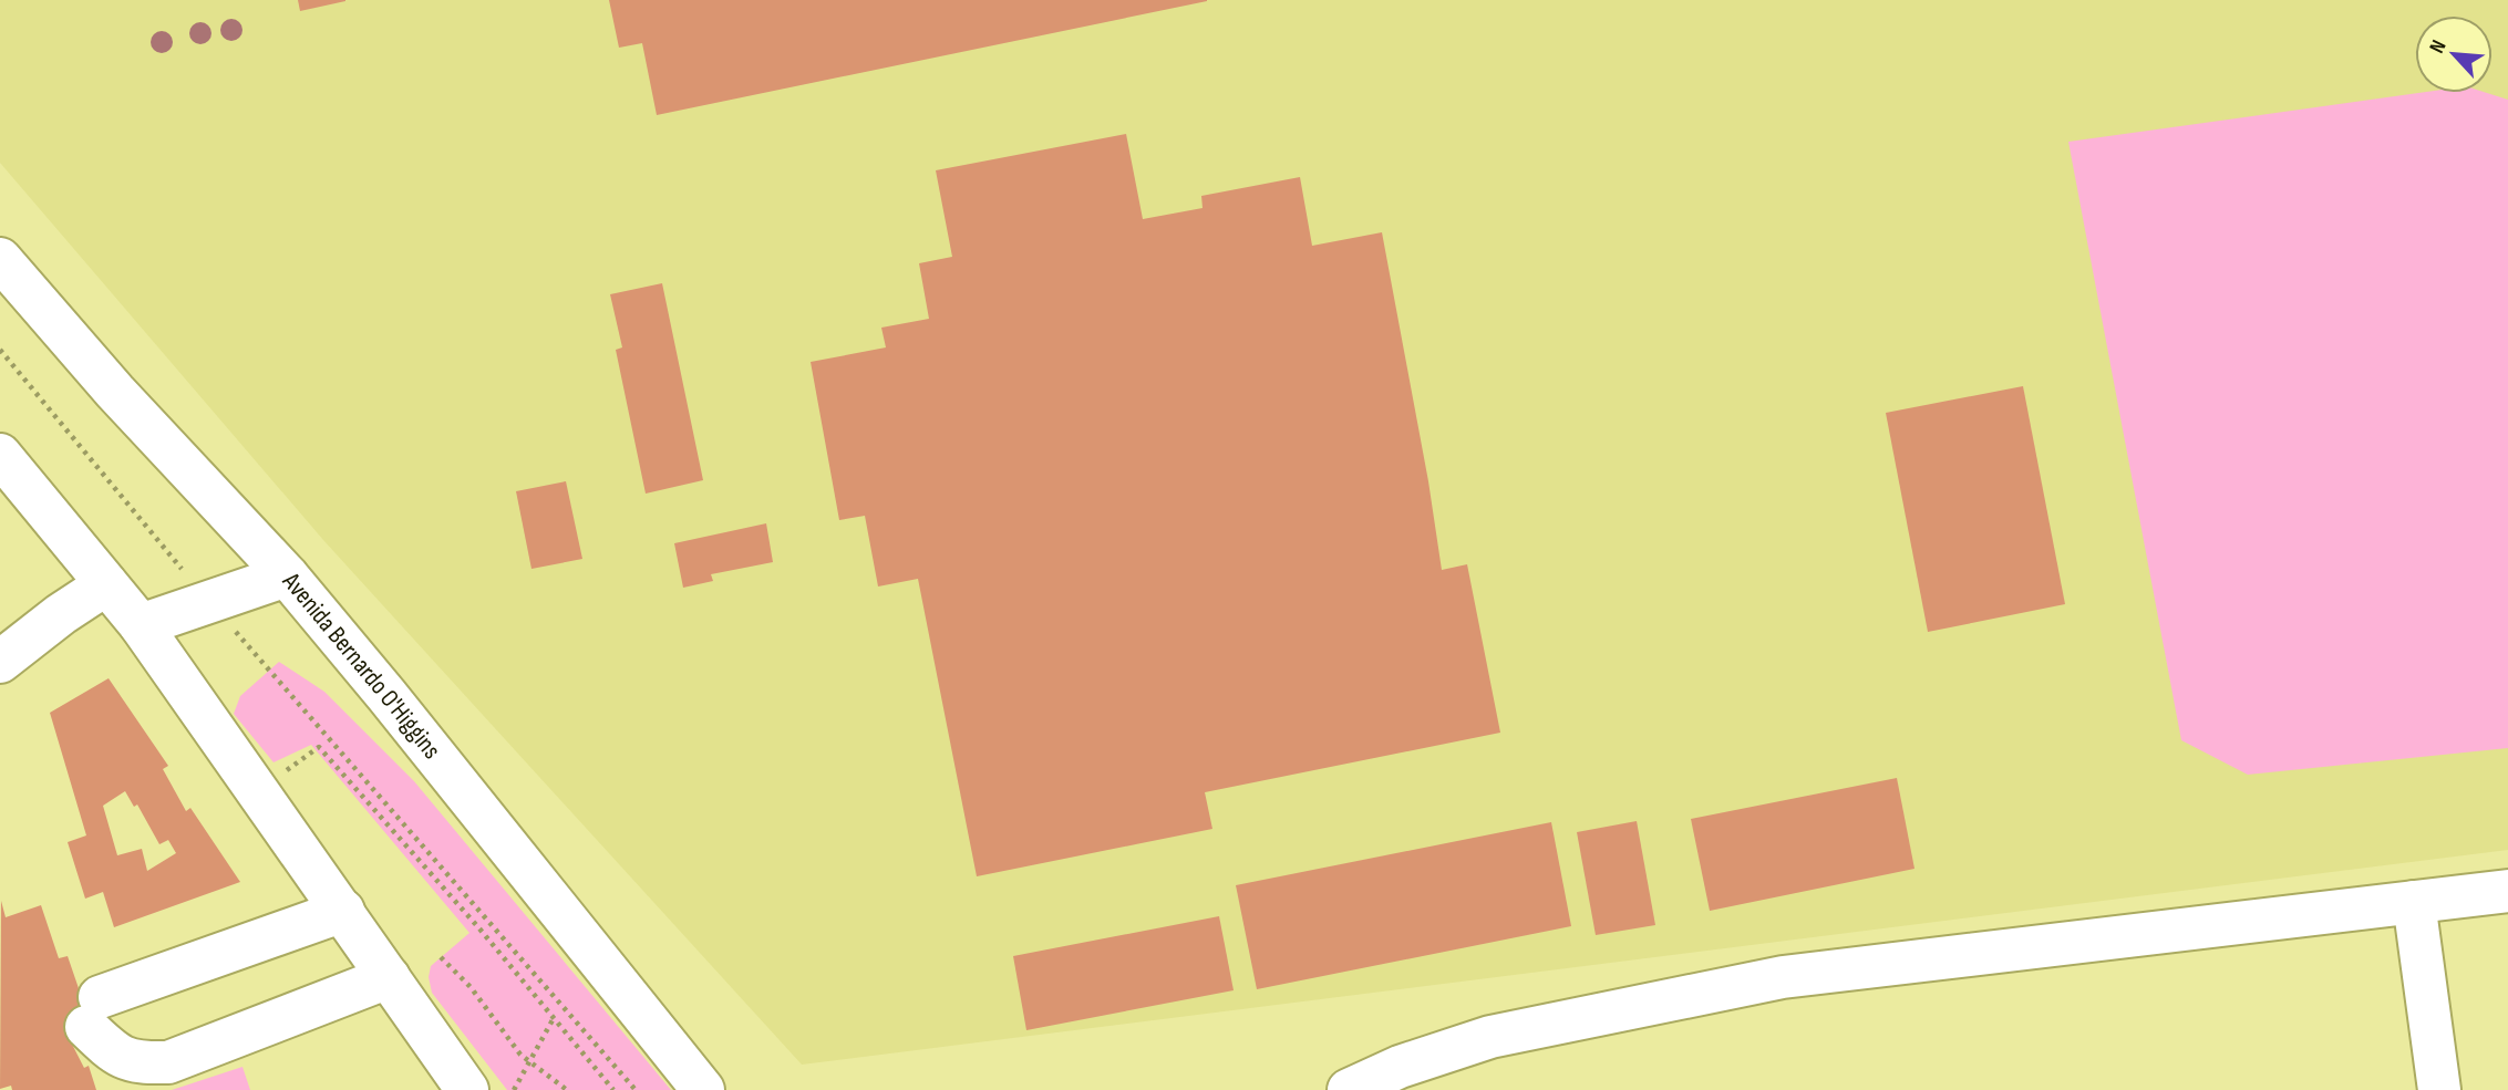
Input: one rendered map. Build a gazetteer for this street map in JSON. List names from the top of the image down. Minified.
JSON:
{"streets":{"street":["Avenida Bernardo O'Higgins"]},"north":"top left"}
